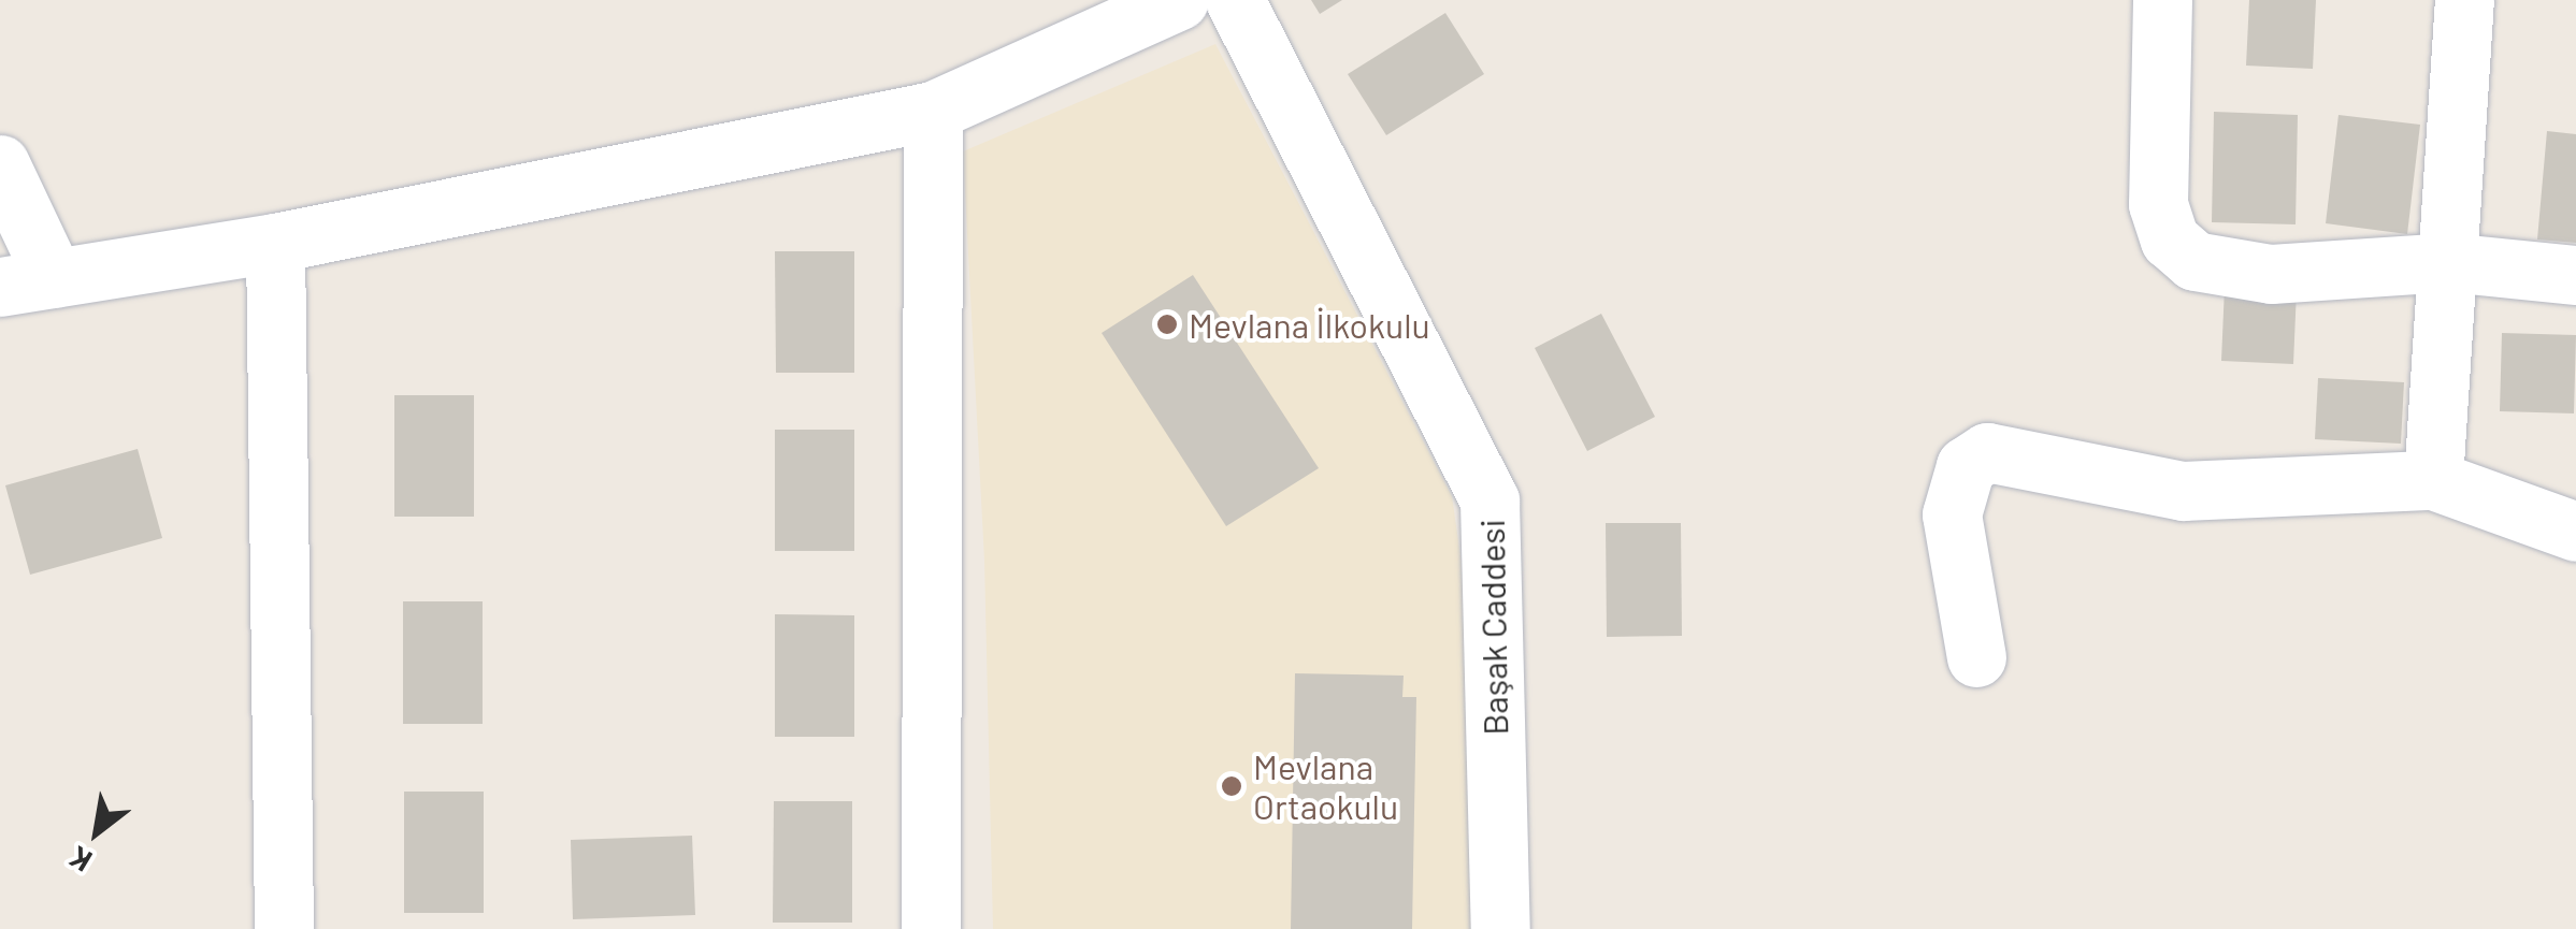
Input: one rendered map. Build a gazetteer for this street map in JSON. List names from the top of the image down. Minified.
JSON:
{"streets":{"street":["Başak Caddesi"]},"places":["Mevlana İlkokulu","Mevlana Ortaokulu"],"north":"bottom left"}
